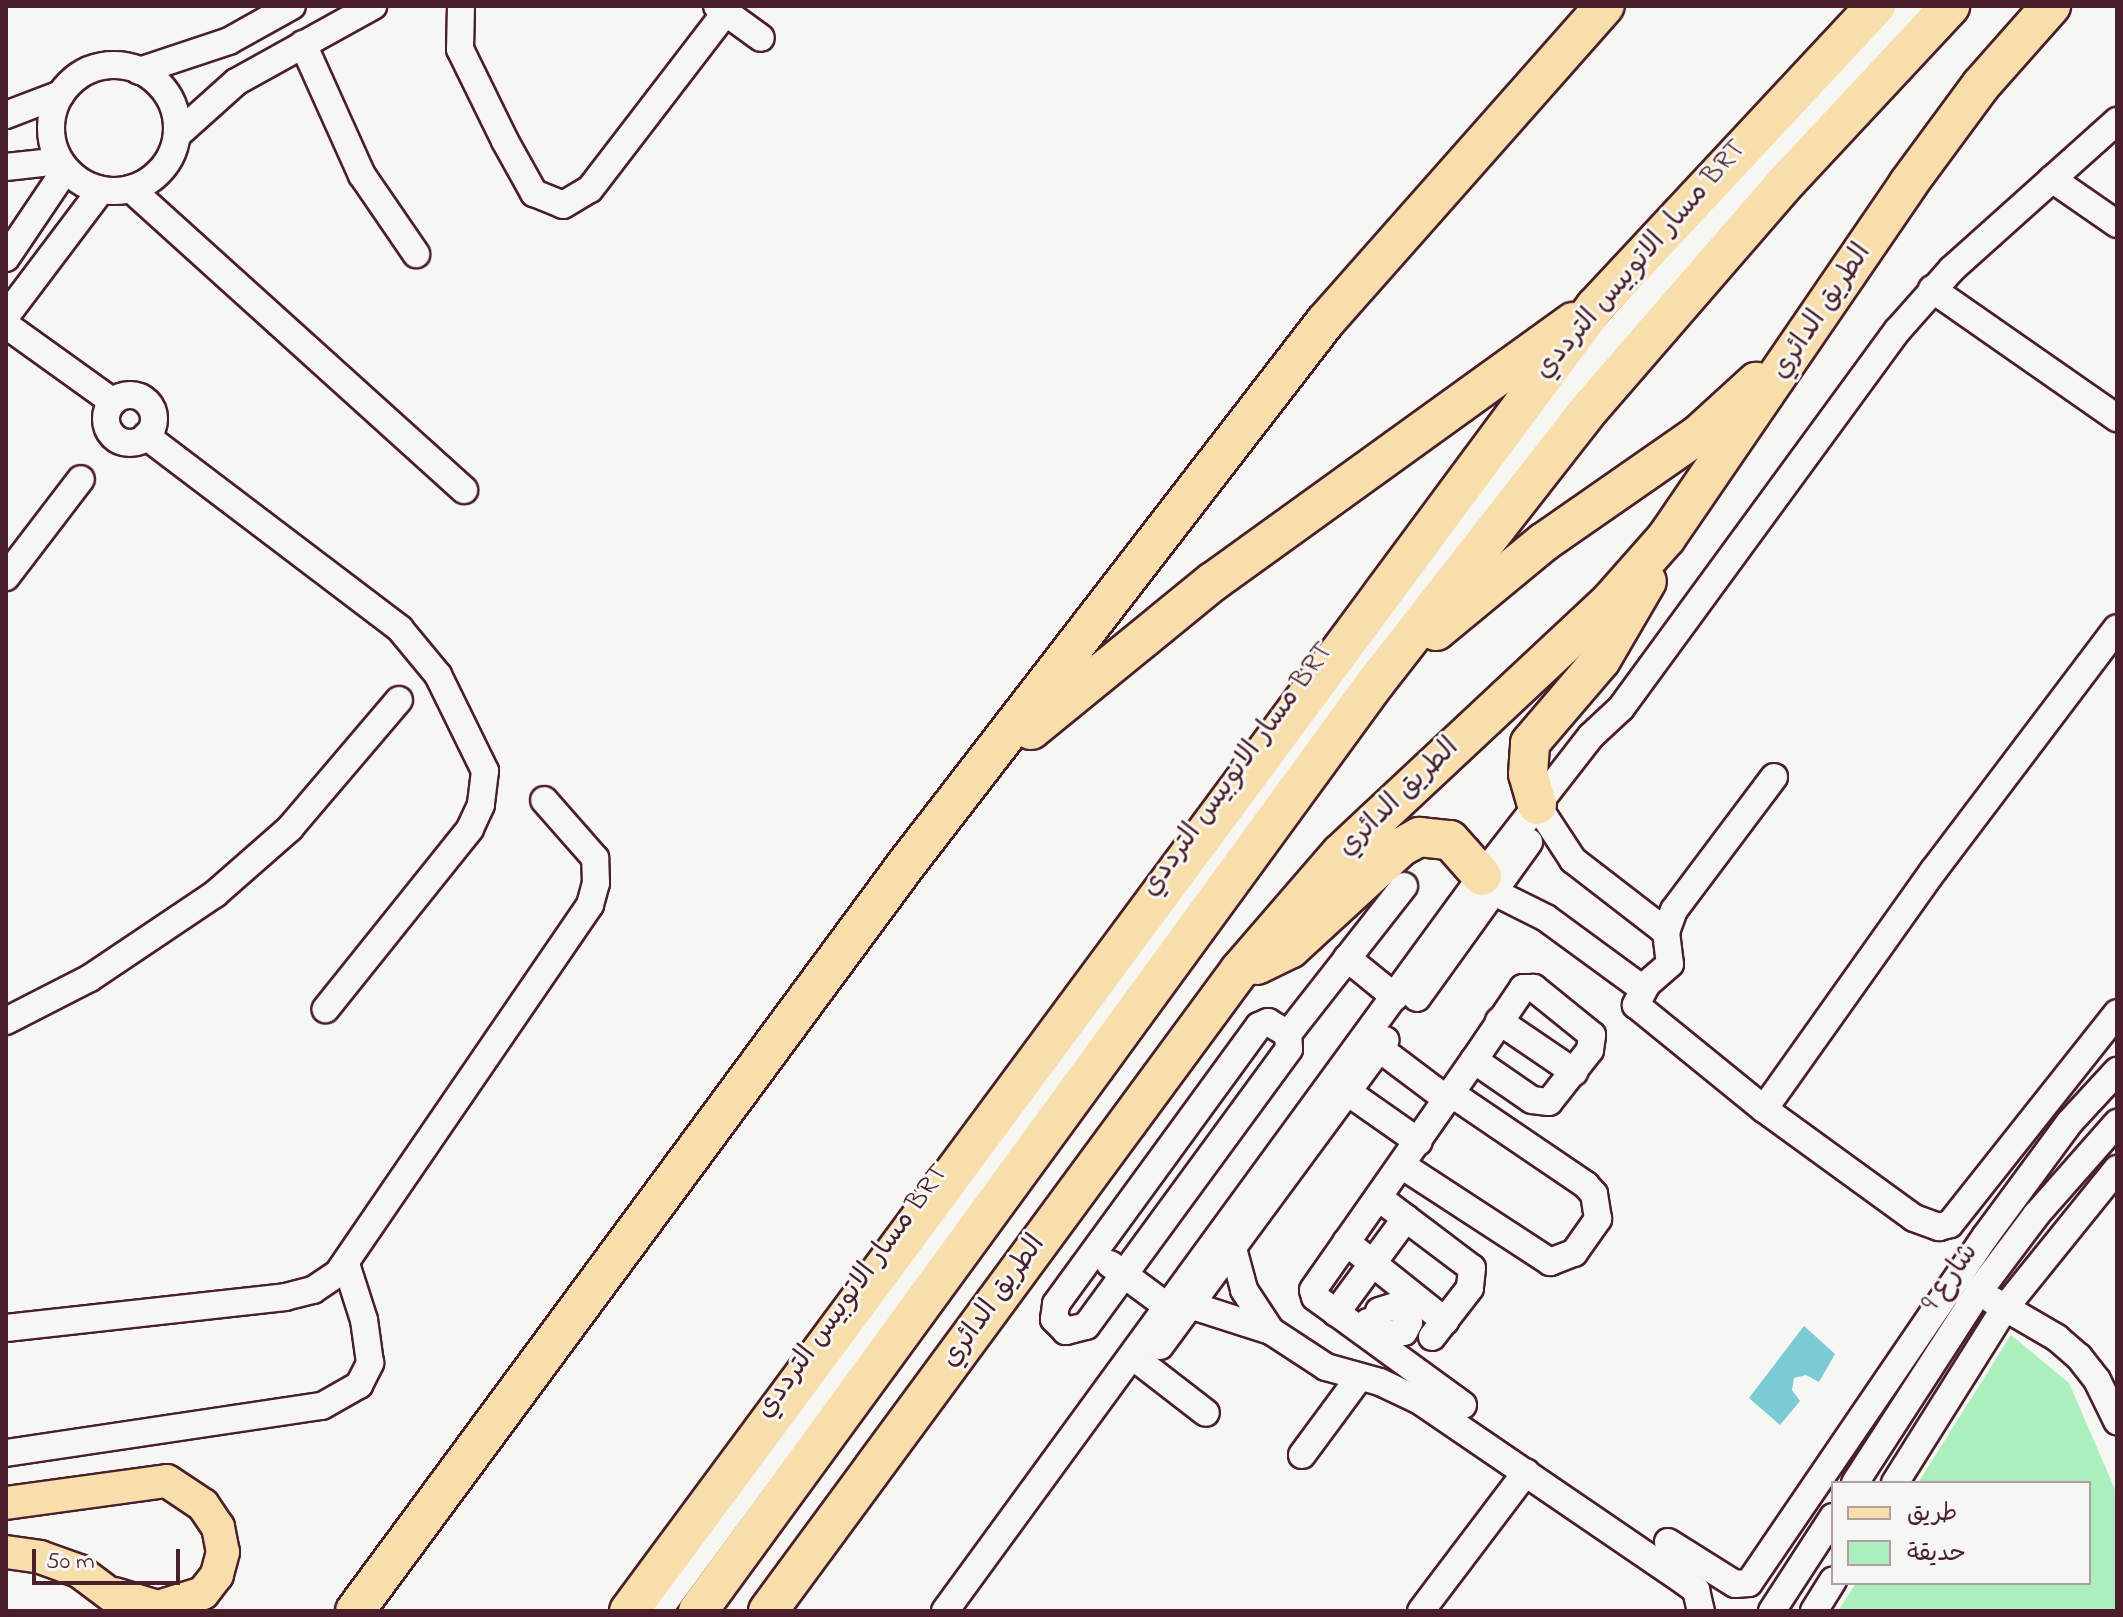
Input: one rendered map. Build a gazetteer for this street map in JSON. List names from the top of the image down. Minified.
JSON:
{"streets":{"highway":["الطريق الدائري"],"street":["مسار الاتوبيس الترددي BRT","شارع 9"]},"legend":["طريق","حديقة"],"scale_bar":"50 m"}
